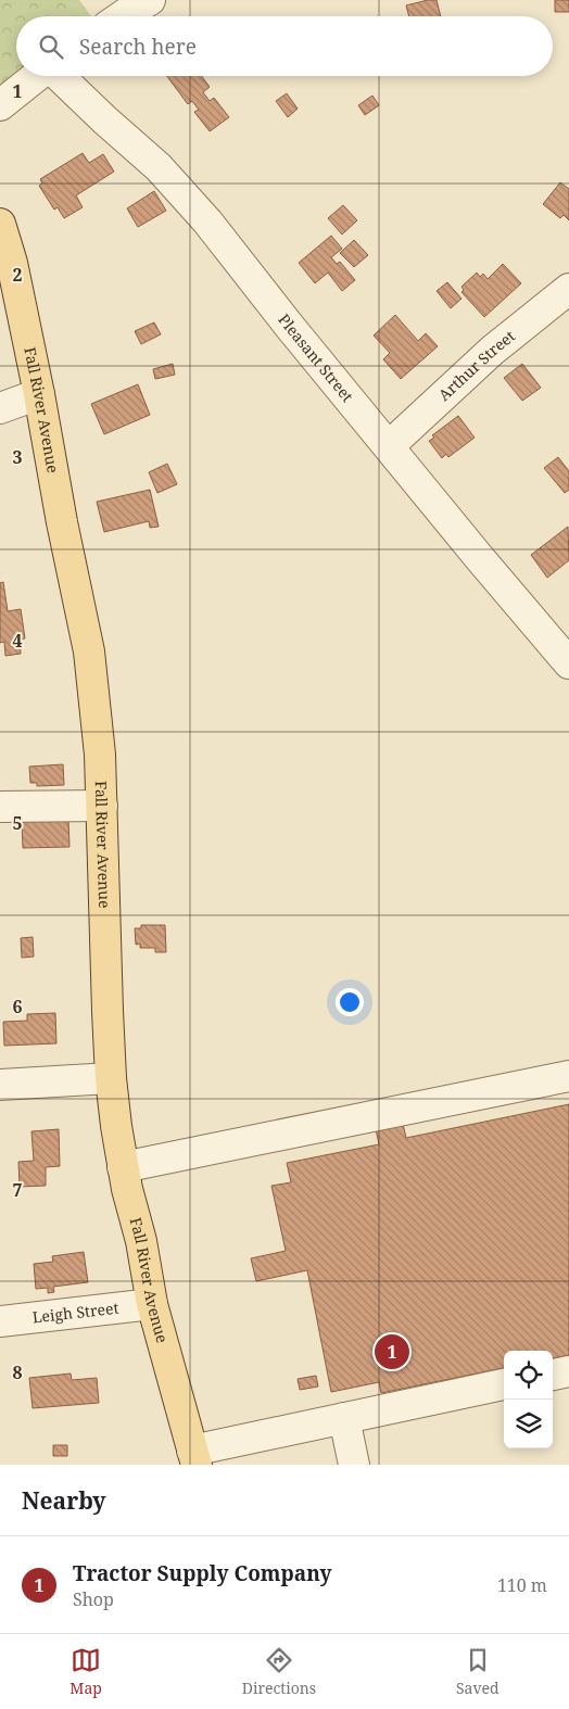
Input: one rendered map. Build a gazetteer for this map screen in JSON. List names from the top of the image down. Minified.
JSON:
{"streets":{"main road":["Fall River Avenue"],"street":["Pleasant Street","Arthur Street","Leigh Street"]},"crossings":[["Pleasant Street","Arthur Street"],["Fall River Avenue","Leigh Street"]],"page":{"search":"Search here","pins":"1","heading":"Nearby","list":[{"mark":"1","name":"Tractor Supply Company","note":"Shop","value":"110 m"}],"nav":["Map","Directions","Saved"]},"grid":{"rows":["1","2","3","4","5","6","7","8"]}}
